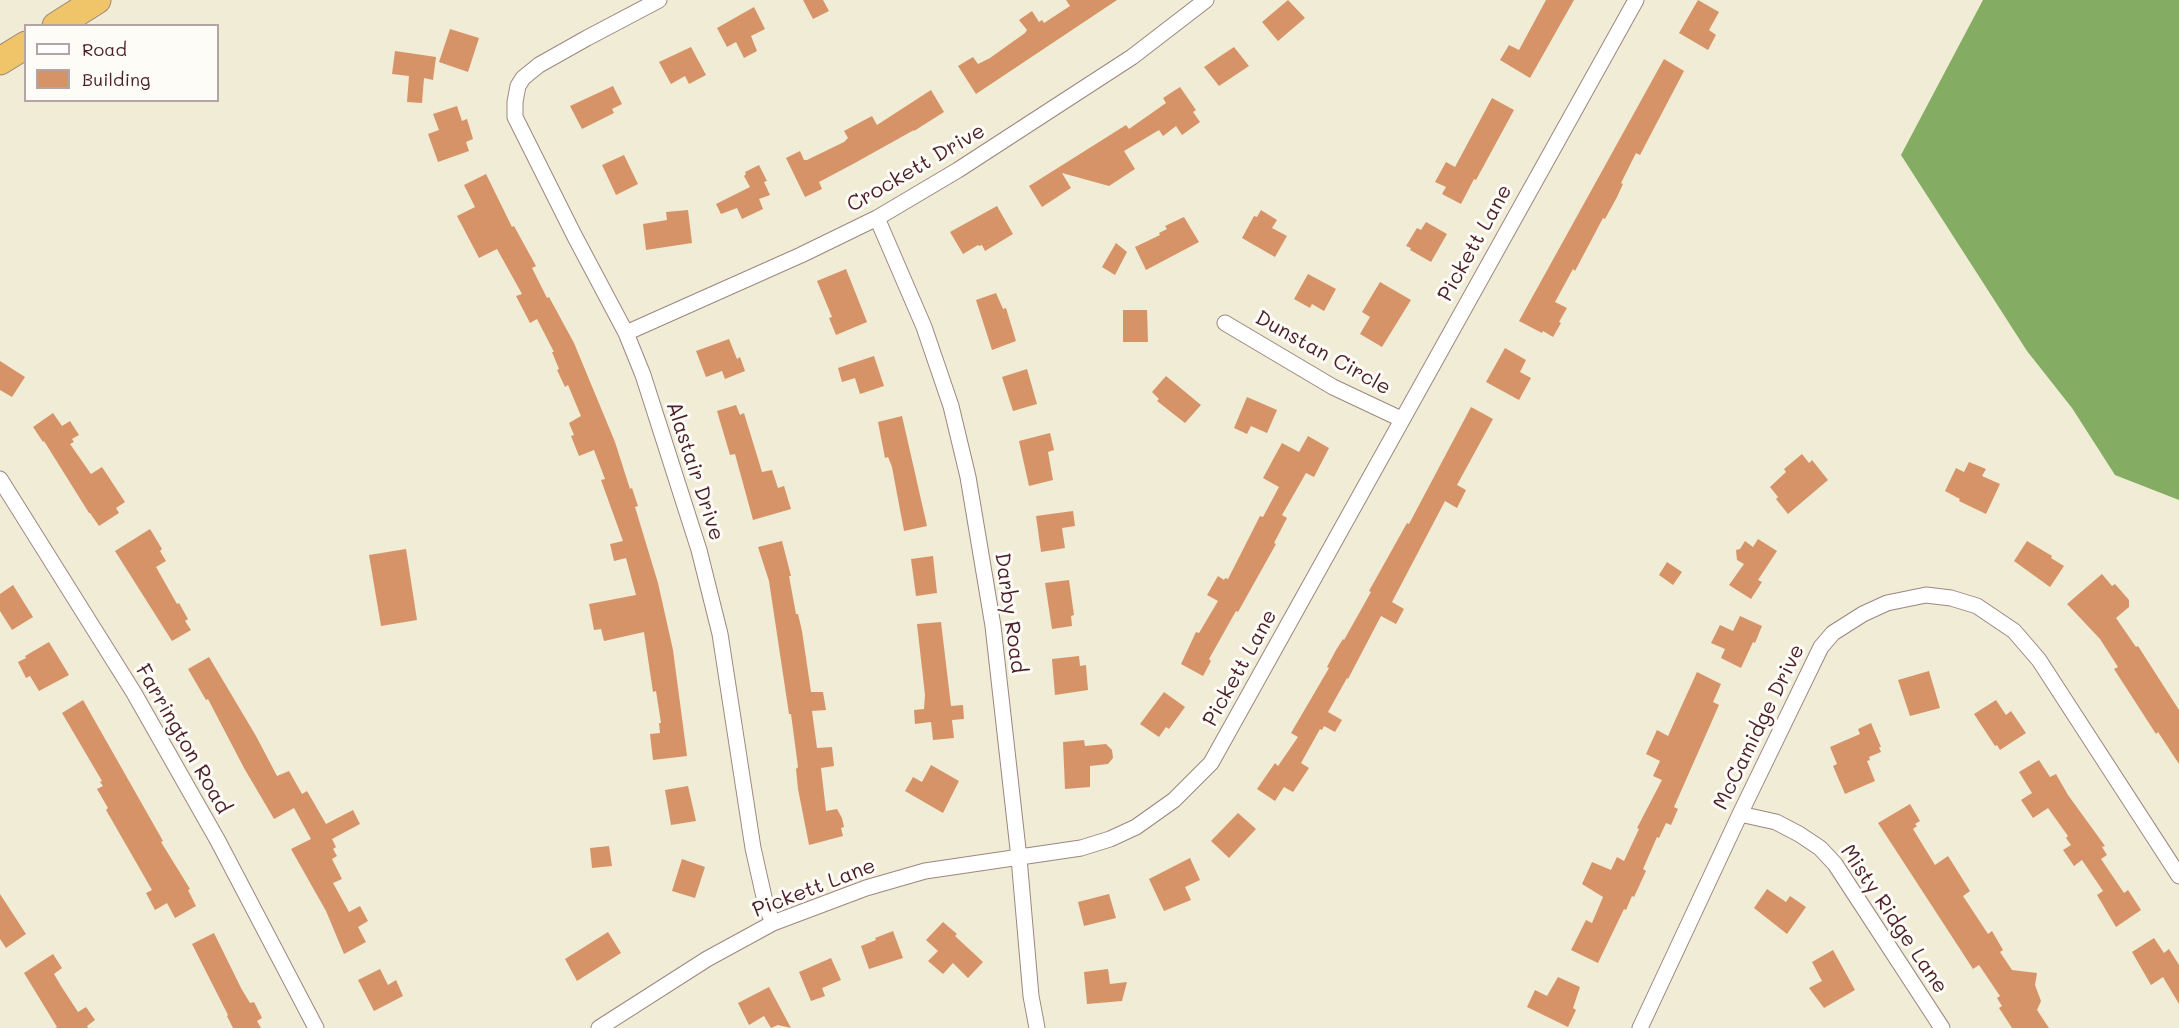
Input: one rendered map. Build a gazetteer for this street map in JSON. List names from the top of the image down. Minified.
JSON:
{"streets":{"street":["Crockett Drive","Pickett Lane","Dunstan Circle","Alastair Drive","Darby Road","McCamidge Drive","Farrington Road","Misty Ridge Lane"]},"crossings":[["Crockett Drive","Alastair Drive"],["Crockett Drive","Darby Road"],["Pickett Lane","Dunstan Circle"],["Pickett Lane","Alastair Drive"],["Pickett Lane","Darby Road"],["McCamidge Drive","Misty Ridge Lane"]],"legend":["Road","Building"]}
